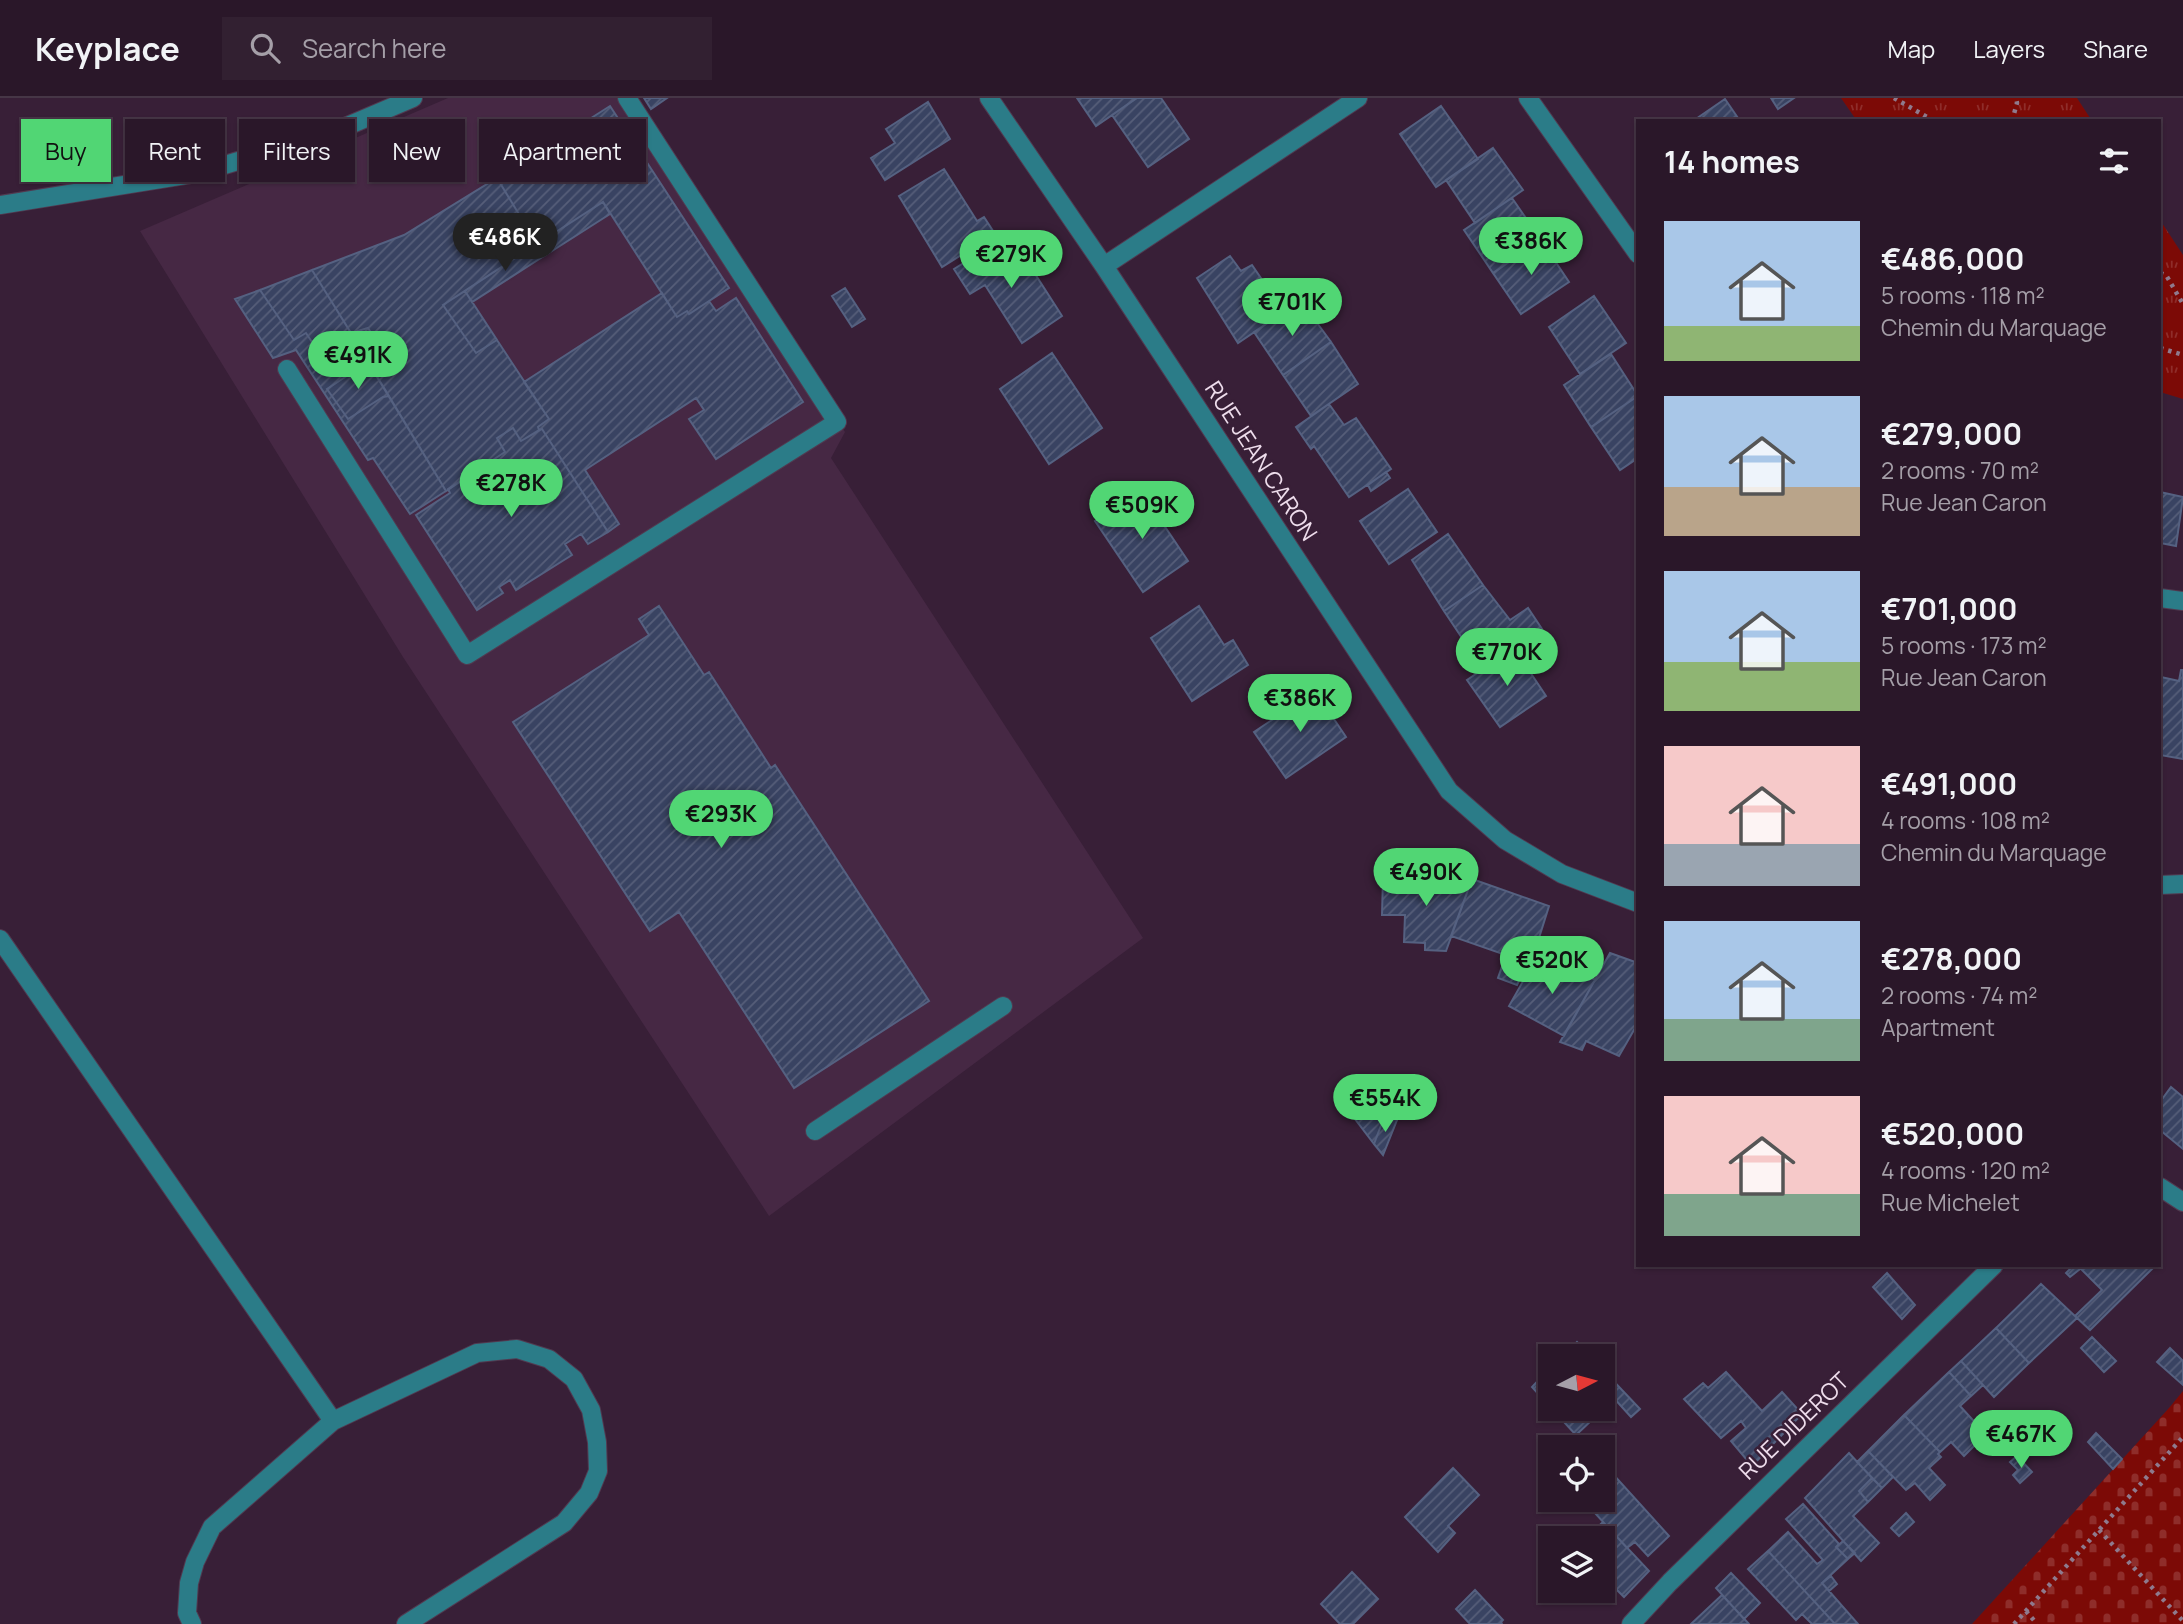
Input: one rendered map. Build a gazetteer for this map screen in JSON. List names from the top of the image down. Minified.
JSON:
{"streets":{"street":["RUE JEAN CARON","RUE DIDEROT"]},"north":"right","page":{"header":"Keyplace","search":"Search here","nav":["Map","Layers","Share"],"chip":["Buy","Rent","Filters","New","Apartment"],"heading":"14 homes","list":[{"name":"€486,000","note":"5 rooms · 118 m² · Chemin du Marquage"},{"name":"€279,000","note":"2 rooms · 70 m² · Rue Jean Caron"},{"name":"€701,000","note":"5 rooms · 173 m² · Rue Jean Caron"},{"name":"€491,000","note":"4 rooms · 108 m² · Chemin du Marquage"},{"name":"€278,000","note":"2 rooms · 74 m² · Apartment"},{"name":"€520,000","note":"4 rooms · 120 m² · Rue Michelet"}],"price":["€486K","€386K","€279K","€701K","€491K","€278K","€509K","€770K","€386K","€293K","€490K","€520K","€554K","€467K"]}}
